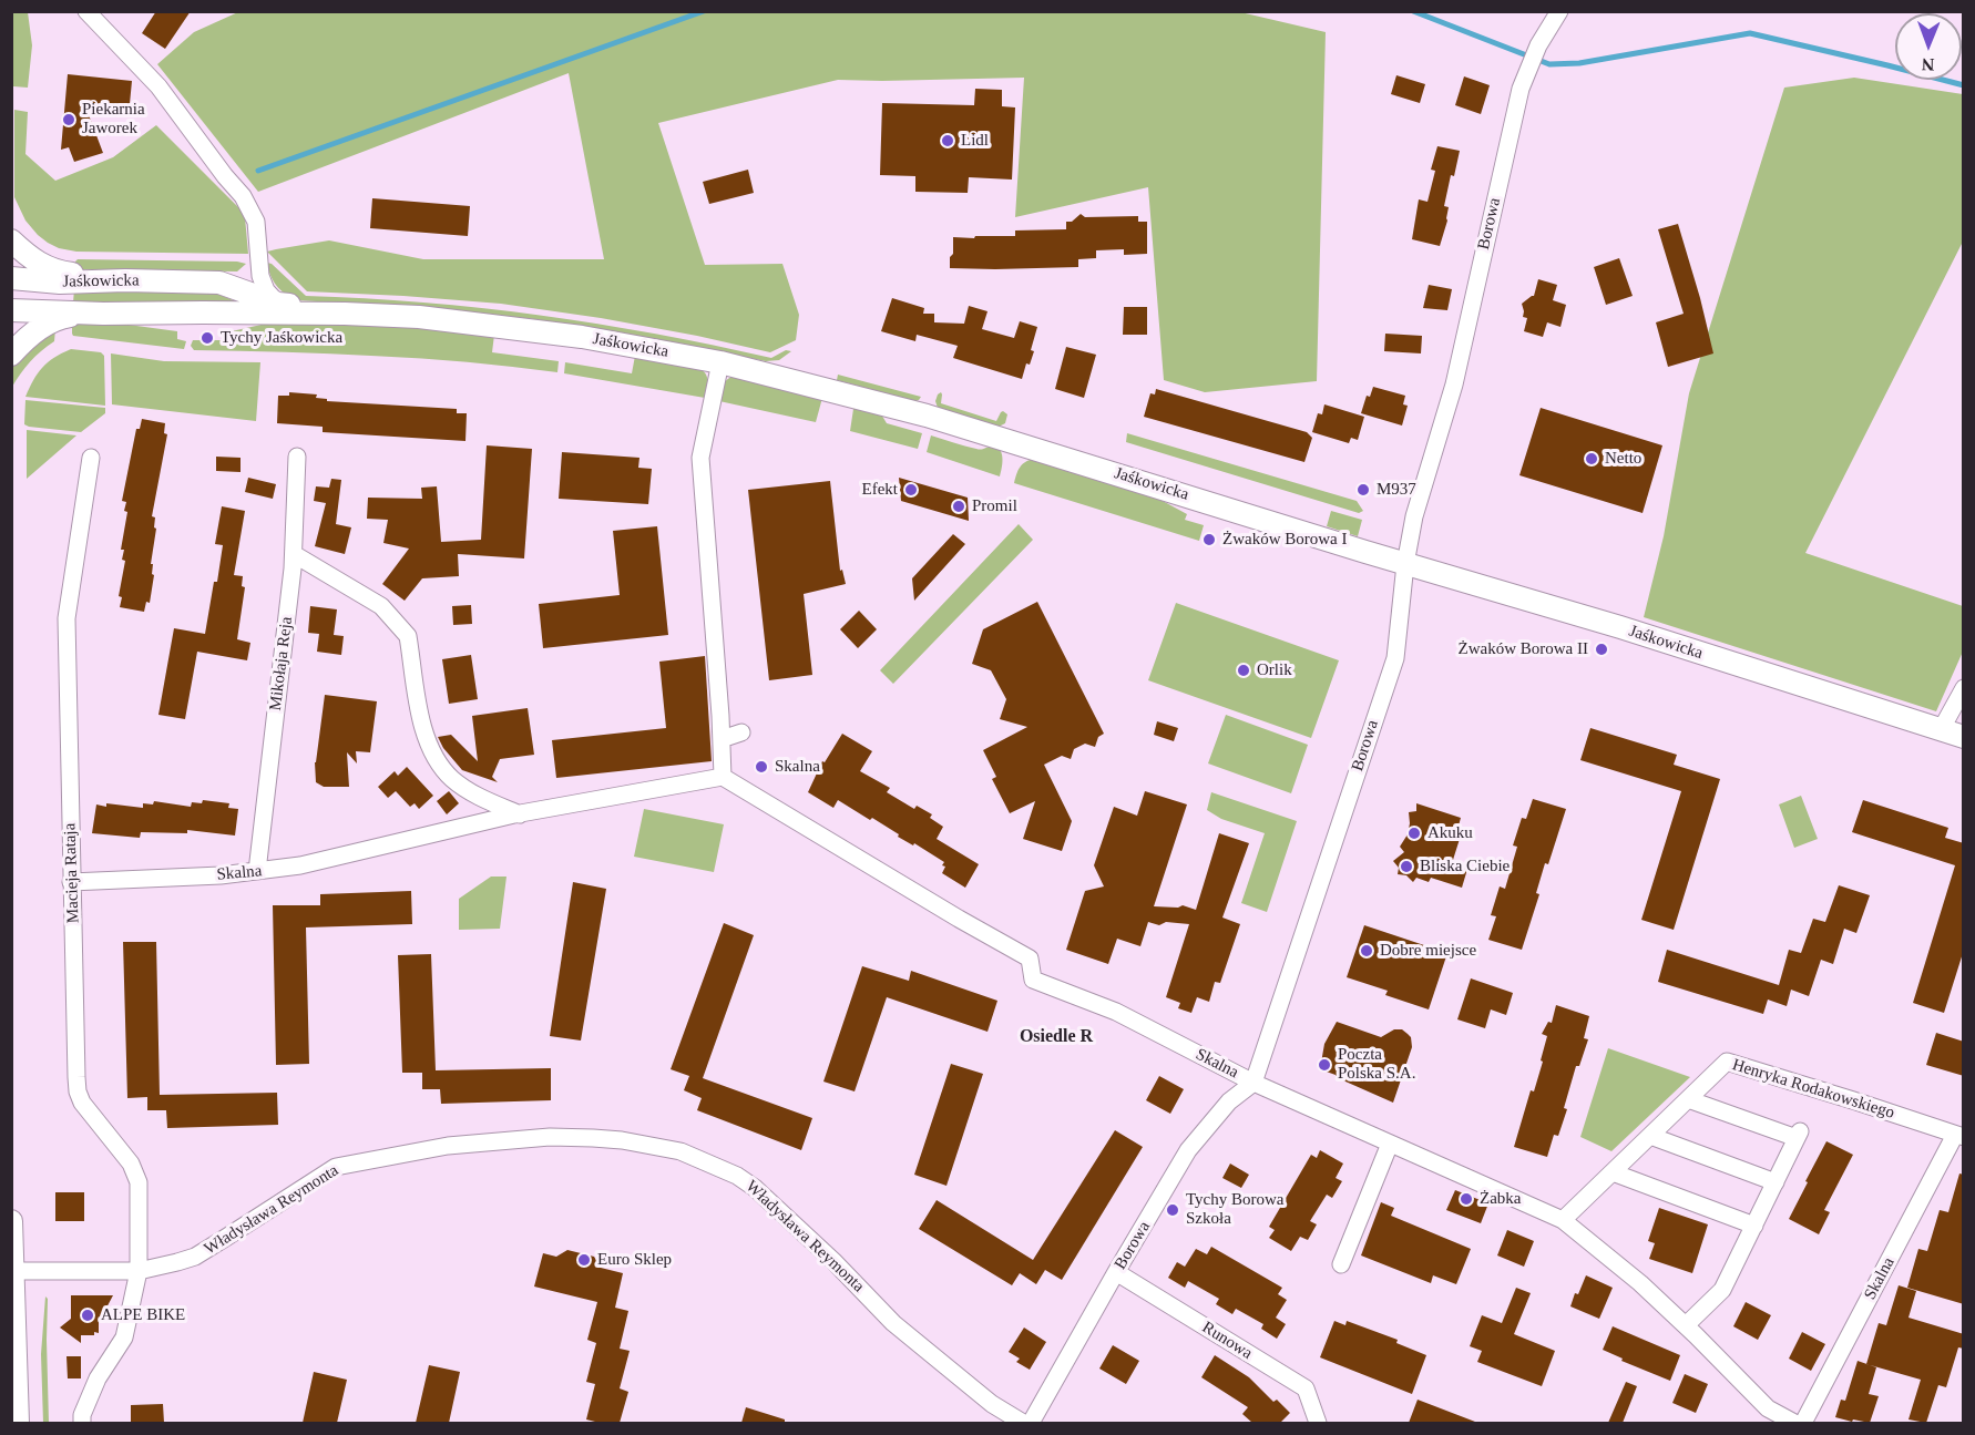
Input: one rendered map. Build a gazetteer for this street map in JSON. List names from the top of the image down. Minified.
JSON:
{"streets":{"street":["Borowa","Jaśkowicka","Mikołaja Reja","Macieja Rataja","Skalna","Henryka Rodakowskiego","Władysława Reymonta","Runowa"]},"crossings":[["Borowa","Jaśkowicka"],["Borowa","Skalna"],["Borowa","Runowa"],["Mikołaja Reja","Skalna"],["Macieja Rataja","Skalna"],["Macieja Rataja","Władysława Reymonta"],["Skalna","Henryka Rodakowskiego"]],"districts":["Osiedle R"],"places":["Piekarnia Jaworek","Lidl","Tychy Jaśkowicka","Netto","Efekt","M937","Promil","Żwaków Borowa I","Żwaków Borowa II","Orlik","Skalna","Akuku","Bliska Ciebie","Dobre miejsce","Poczta Polska S.A.","Żabka","Tychy Borowa Szkoła","Euro Sklep","ALPE BIKE"],"north":"bottom"}
